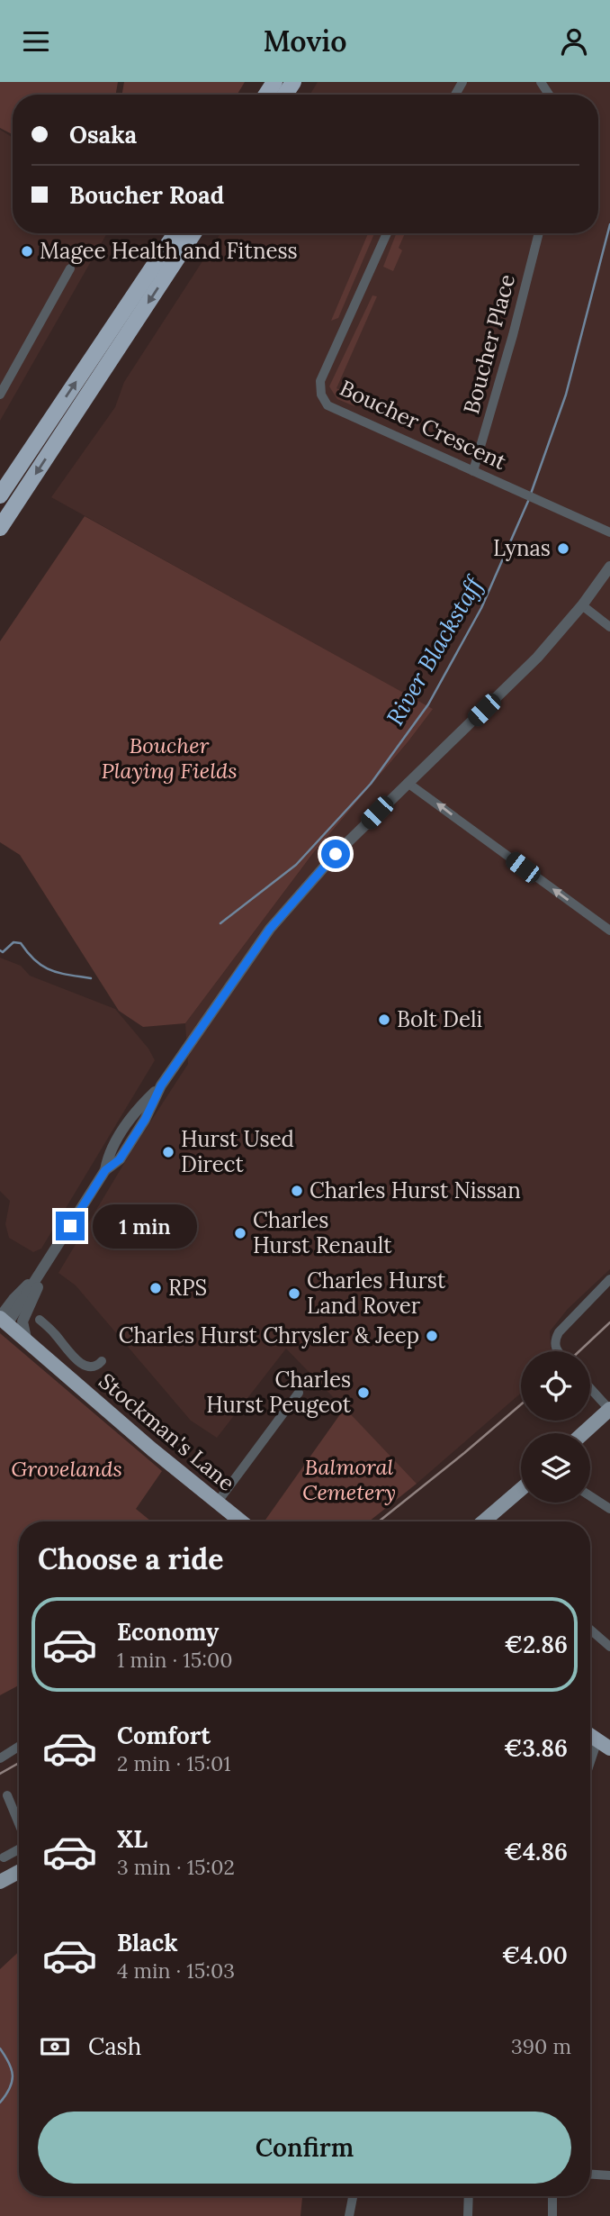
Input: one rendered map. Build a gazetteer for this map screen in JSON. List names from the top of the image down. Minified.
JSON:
{"streets":{"highway":["Stockman's Lane"],"street":["Boucher Place","Boucher Crescent"]},"crossings":[["Boucher Place","Boucher Crescent"]],"water":["River Blackstaff"],"parks":["Boucher Playing Fields","Balmoral Cemetery","Grovelands"],"places":["Magee Health and Fitness","Lynas","Bolt Deli","Hurst Used Direct","Charles Hurst Nissan","Charles Hurst Renault","RPS","Charles Hurst Land Rover","Charles Hurst Chrysler & Jeep","Charles Hurst Peugeot"],"page":{"header":"Movio","banner":["Osaka","Boucher Road"],"bubble":"1 min","heading":"Choose a ride","list":[{"name":"Economy","note":"1 min · 15:00","value":"€2.86"},{"name":"Comfort","note":"2 min · 15:01","value":"€3.86"},{"name":"XL","note":"3 min · 15:02","value":"€4.86"},{"name":"Black","note":"4 min · 15:03","value":"€4.00"}],"pay":["Cash","390 m"],"buttons":"Confirm"}}
